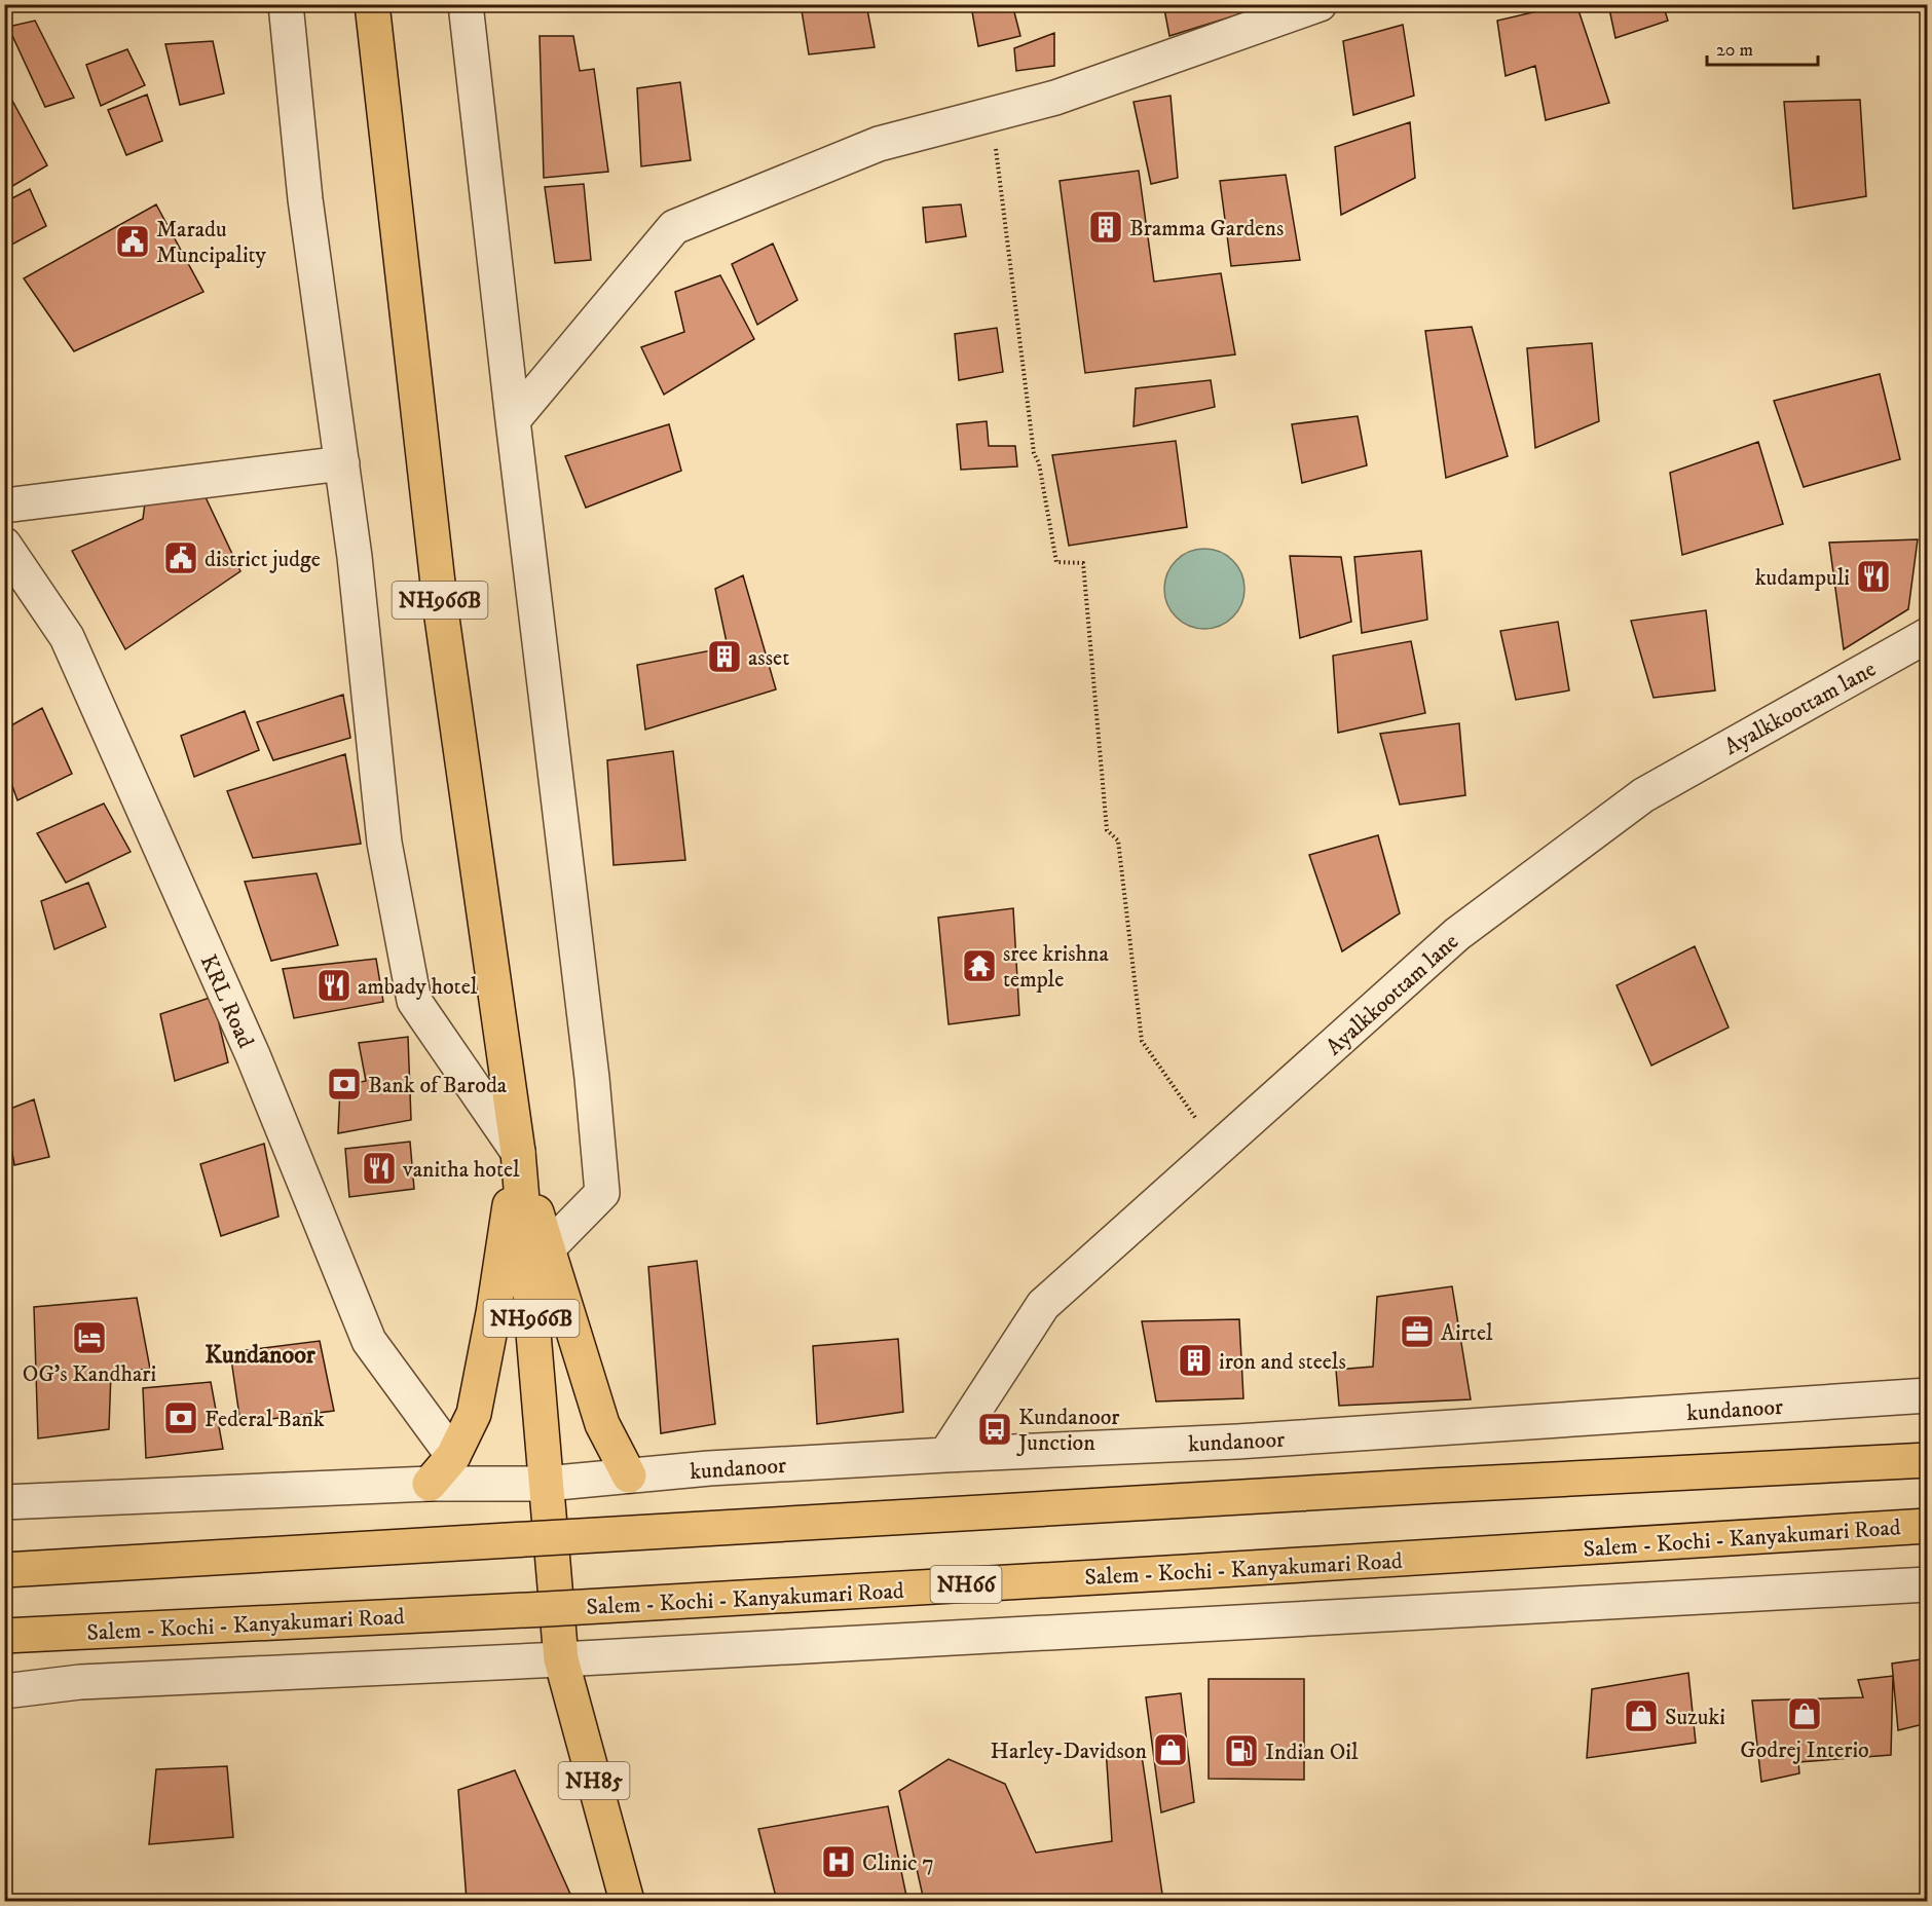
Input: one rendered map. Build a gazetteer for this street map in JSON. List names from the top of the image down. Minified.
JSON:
{"streets":{"highway":["NH966B","Salem - Kochi - Kanyakumari Road","NH66","NH85"],"street":["Ayalkkoottam lane","KRL Road","kundanoor"]},"crossings":[["NH966B","kundanoor"],["Ayalkkoottam lane","kundanoor"]],"districts":["Kundanoor"],"places":{"building":["Bramma Gardens","asset","iron and steels"],"public building":["Maradu Muncipality","district judge"],"restaurant":["kudampuli","ambady hotel","vanitha hotel"],"temple":["sree krishna temple"],"bank":["Bank of Baroda","Federal Bank"],"office":["Airtel"],"hotel":["OG's Kandhari"],"bus stop":["Kundanoor Junction"],"shop":["Godrej Interio","Suzuki","Harley-Davidson"],"fuel station":["Indian Oil"],"hospital":["Clinic 7"]},"scale_bar":"20 m"}
